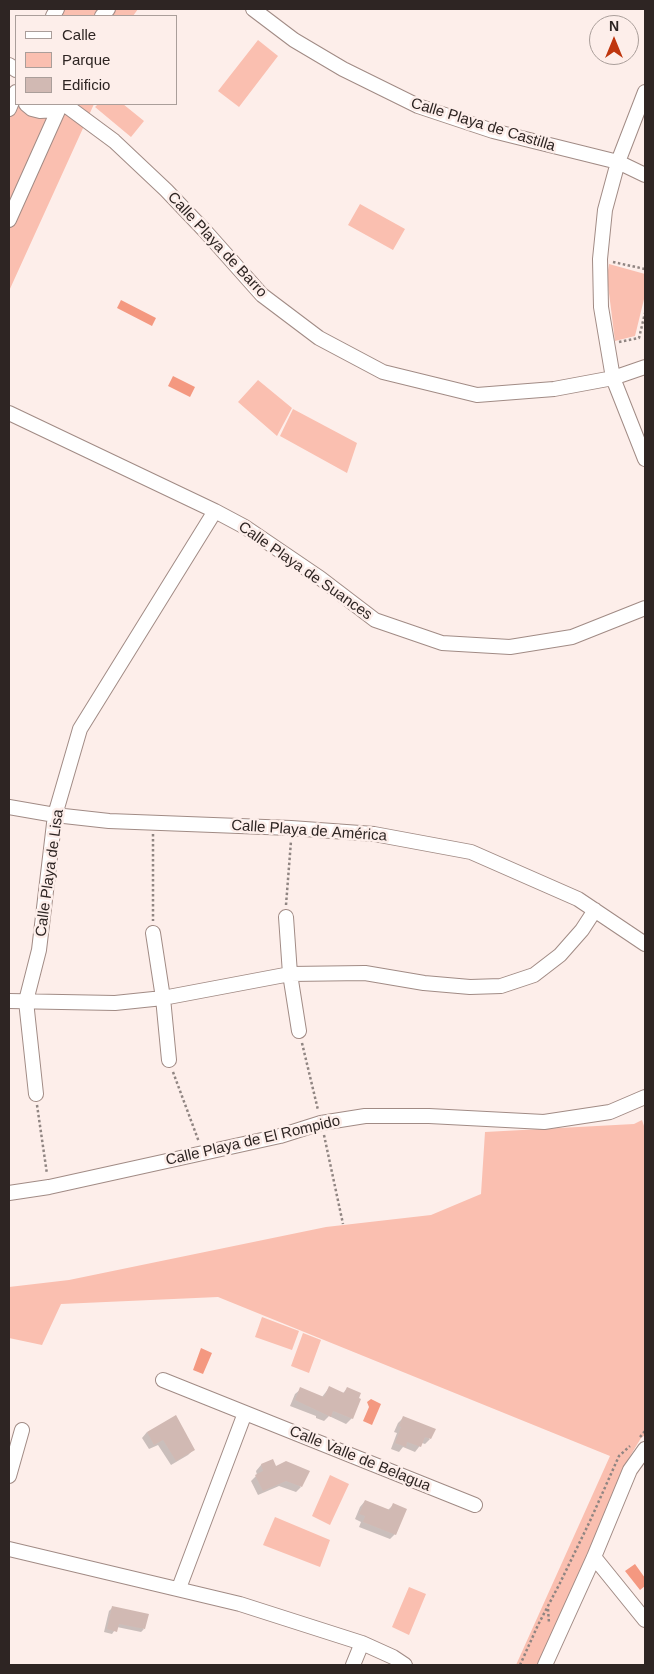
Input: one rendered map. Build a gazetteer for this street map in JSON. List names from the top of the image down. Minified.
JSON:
{"streets":{"street":["Calle Playa de Castilla","Calle Playa de Barro","Calle Playa de Suances","Calle Playa de América","Calle Playa de Lisa","Calle Playa de El Rompido","Calle Valle de Belagua"]},"crossings":[["Calle Playa de Suances","Calle Playa de Lisa"],["Calle Playa de América","Calle Playa de Lisa"]],"legend":["Calle","Parque","Edificio"],"north":"top"}
